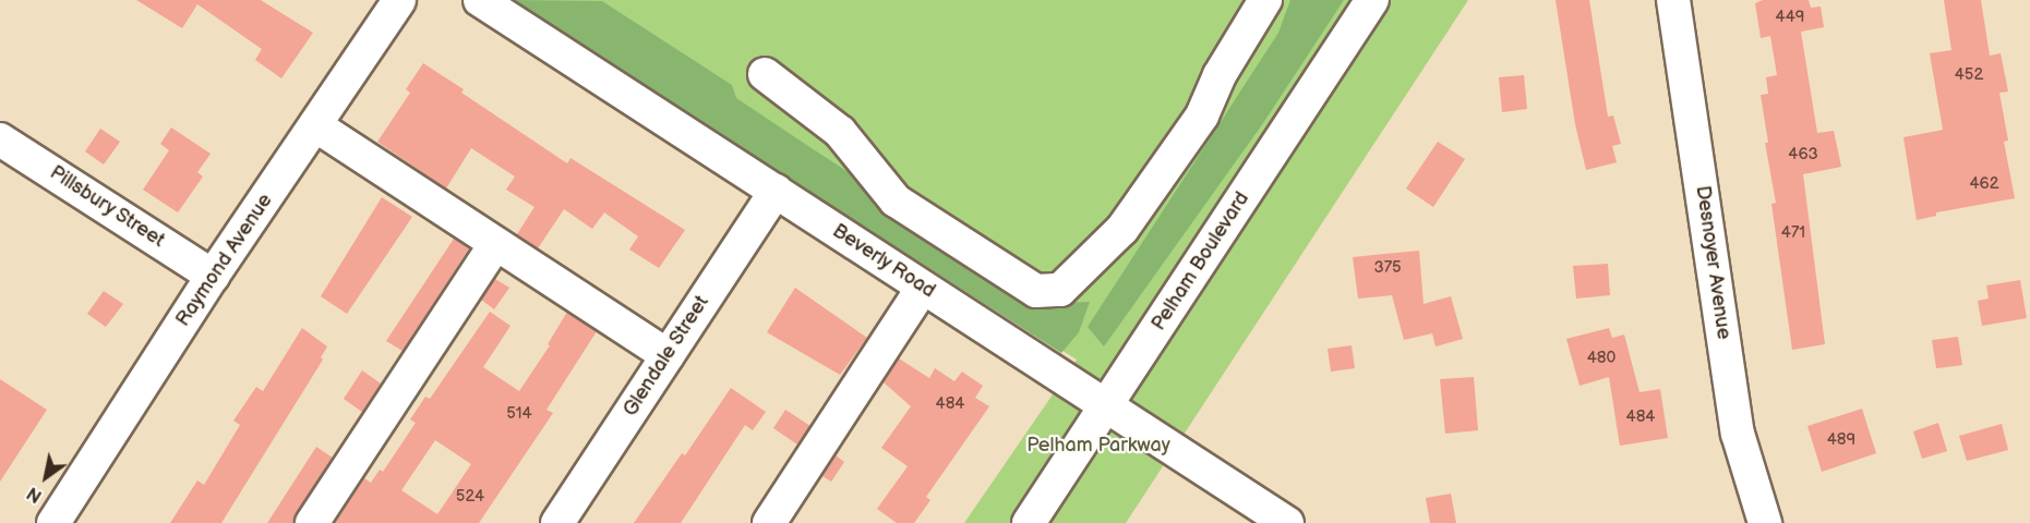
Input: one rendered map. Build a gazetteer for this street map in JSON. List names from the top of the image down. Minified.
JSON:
{"streets":{"street":["Pillsbury Street","Raymond Avenue","Beverly Road","Pelham Boulevard","Desnoyer Avenue","Glendale Street"]},"crossings":[["Pillsbury Street","Raymond Avenue"],["Beverly Road","Pelham Boulevard"],["Beverly Road","Glendale Street"]],"parks":["Pelham Parkway"],"house_numbers":["449","452","463","462","471","375","480","484","514","484","489","524"],"north":"bottom left"}
